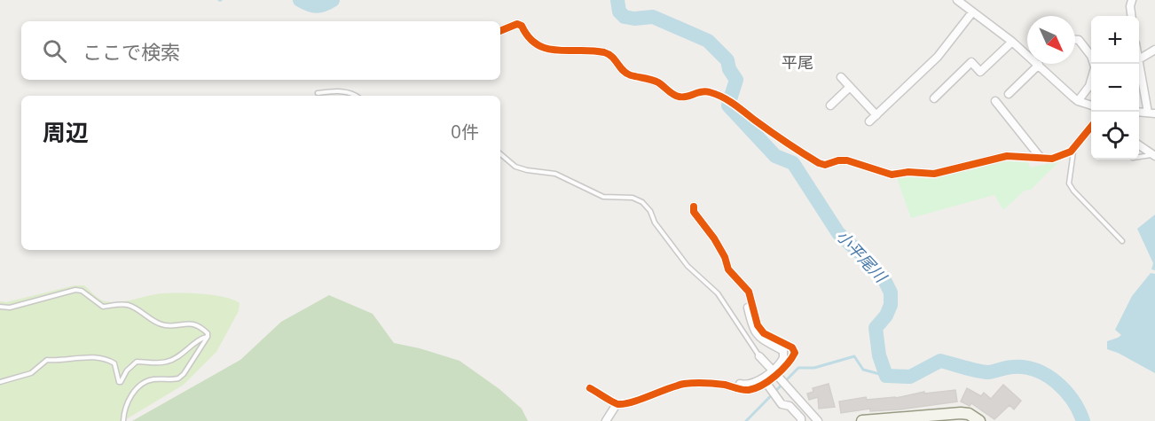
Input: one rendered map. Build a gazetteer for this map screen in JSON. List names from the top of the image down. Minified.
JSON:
{"districts":["平尾"],"water":["小平尾川"],"north":"bottom right","page":{"map_buttons":["+","−"],"search":"ここで検索","heading":["周辺","0件"]}}
